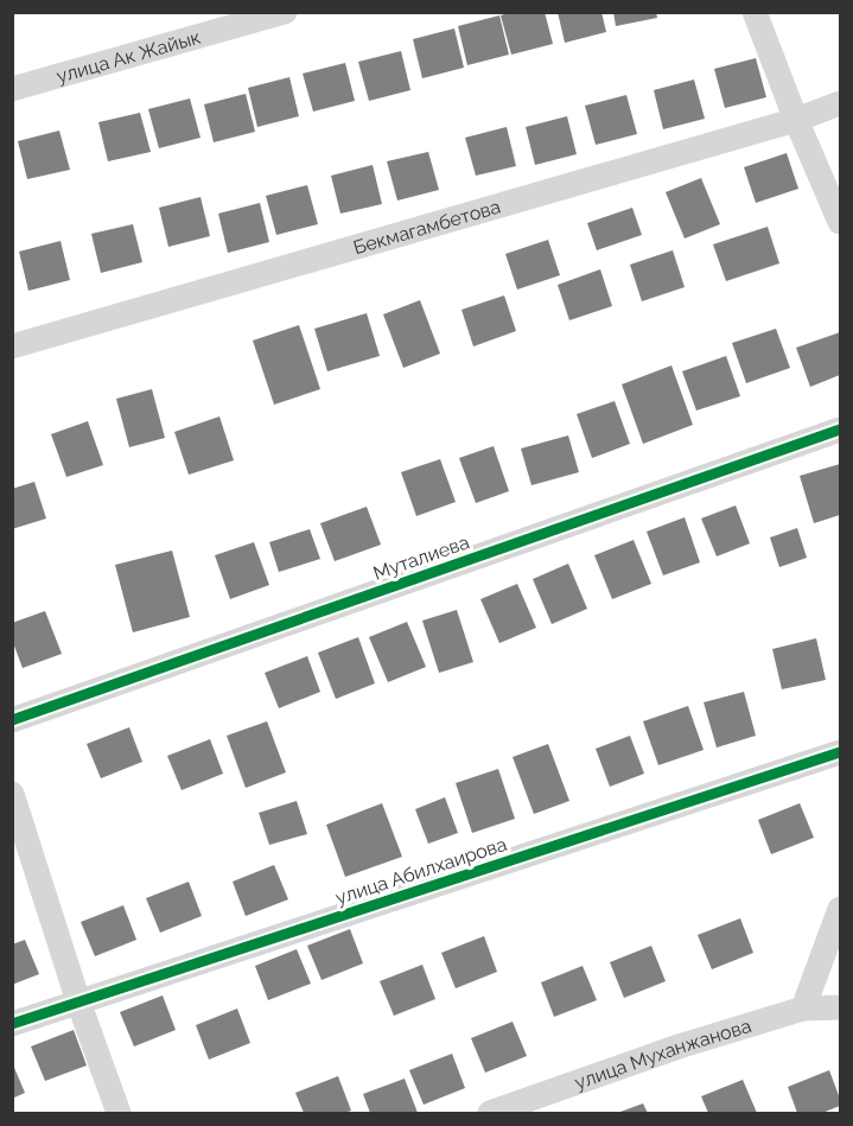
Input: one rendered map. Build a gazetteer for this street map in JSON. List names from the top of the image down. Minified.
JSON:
{"streets":{"street":["улица Ак Жайык","Бекмагамбетова","Муталиева","улица Абилхаирова","улица Муханжанова"]}}
